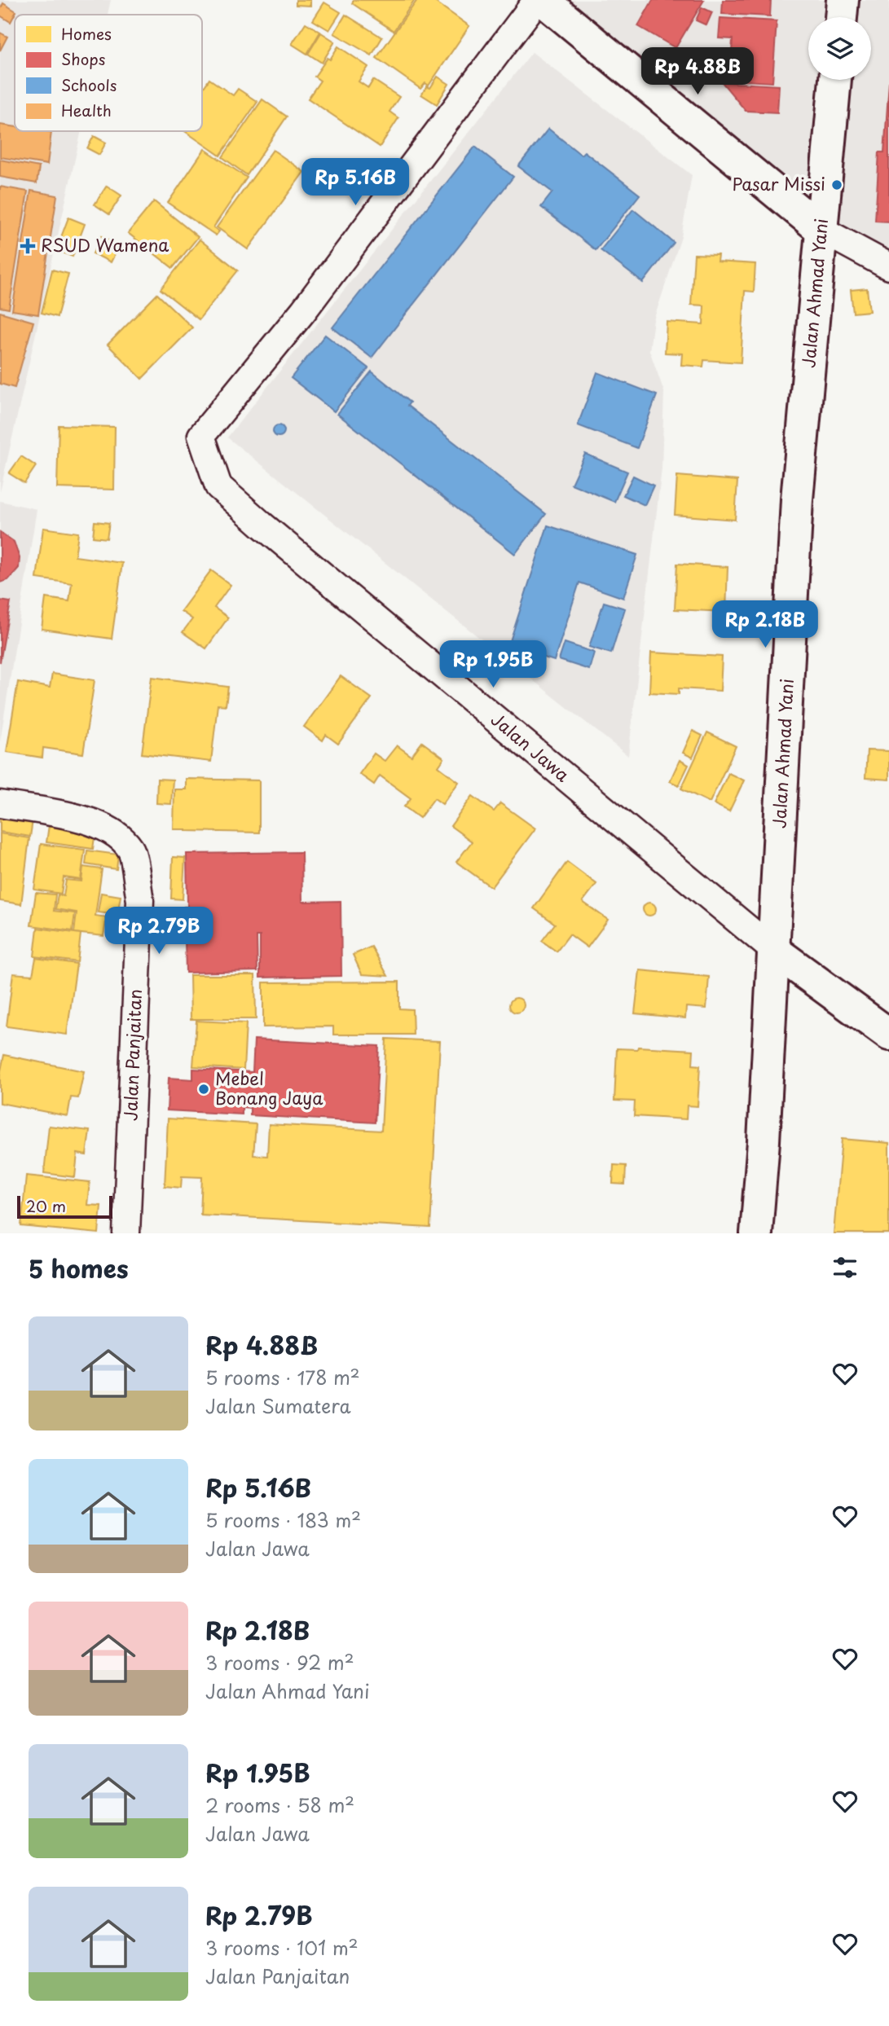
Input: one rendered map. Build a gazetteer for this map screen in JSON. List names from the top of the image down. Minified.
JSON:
{"streets":{"main road":["Jalan Ahmad Yani","Jalan Jawa"],"street":["Jalan Panjaitan"]},"crossings":[["Jalan Ahmad Yani","Jalan Jawa"]],"places":{"other":["Pasar Missi","Mebel Bonang Jaya"],"health":["RSUD Wamena"]},"legend":["Homes","Shops","Schools","Health"],"scale_bar":"20 m","page":{"price":["Rp 4.88B","Rp 5.16B","Rp 2.18B","Rp 1.95B","Rp 2.79B"],"scale":"20 m","heading":"5 homes","list":[{"name":"Rp 4.88B","note":"5 rooms · 178 m² · Jalan Sumatera"},{"name":"Rp 5.16B","note":"5 rooms · 183 m² · Jalan Jawa"},{"name":"Rp 2.18B","note":"3 rooms · 92 m² · Jalan Ahmad Yani"},{"name":"Rp 1.95B","note":"2 rooms · 58 m² · Jalan Jawa"},{"name":"Rp 2.79B","note":"3 rooms · 101 m² · Jalan Panjaitan"}]}}
